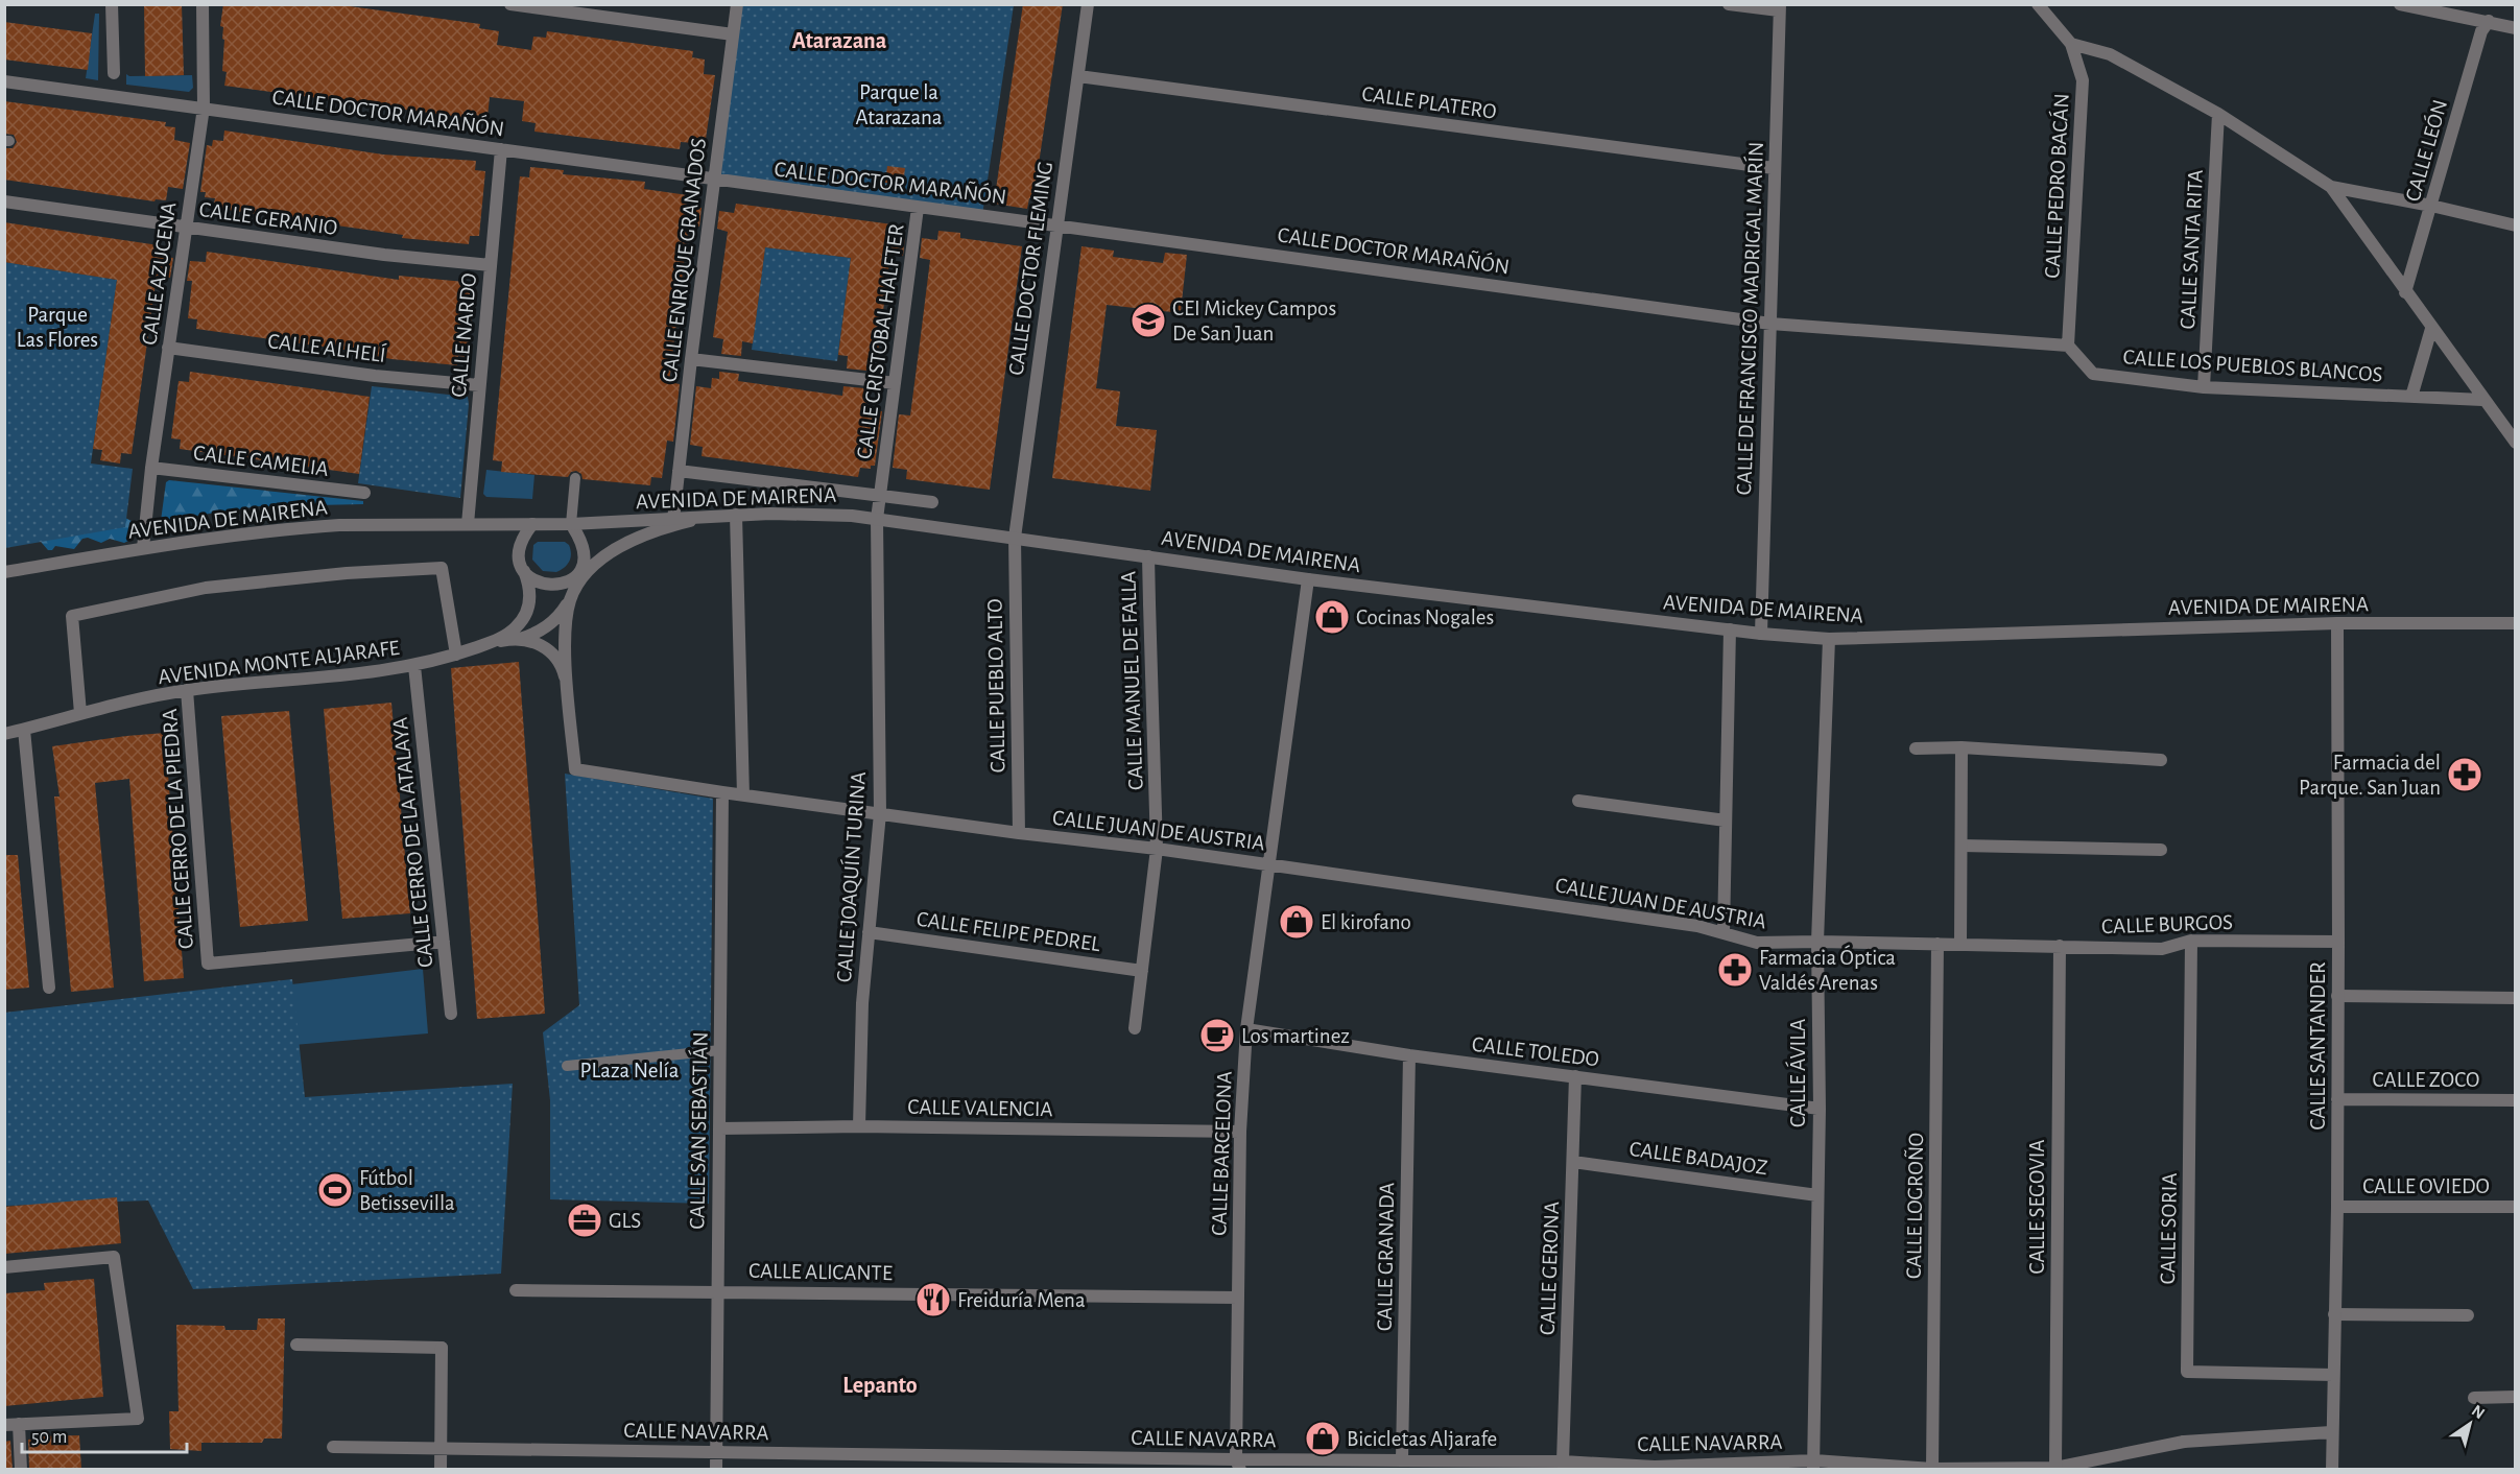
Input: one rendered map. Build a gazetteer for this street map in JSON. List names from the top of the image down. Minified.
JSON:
{"streets":{"street":["CALLE PLATERO","CALLE DOCTOR MARAÑÓN","CALLE LEÓN","CALLE PEDRO BACÁN","CALLE GERANIO","CALLE SANTA RITA","CALLE ENRIQUE GRANADOS","CALLE DOCTOR FLEMING","CALLE AZUCENA","CALLE DE FRANCISCO MADRIGAL MARÍN","CALLE NARDO","CALLE CRISTOBAL HALFTER","CALLE ALHELÍ","CALLE LOS PUEBLOS BLANCOS","CALLE CAMELIA","AVENIDA DE MAIRENA","AVENIDA MONTE ALJARAFE","CALLE MANUEL DE FALLA","CALLE PUEBLO ALTO","CALLE CERRO DE LA PIEDRA","CALLE JUAN DE AUSTRIA","CALLE CERRO DE LA ATALAYA","CALLE JOAQUÍN TURINA","CALLE BURGOS","CALLE FELIPE PEDREL","CALLE SANTANDER","CALLE TOLEDO","CALLE ÁVILA","CALLE ZOCO","CALLE VALENCIA","CALLE SAN SEBASTIÁN","CALLE BARCELONA","CALLE BADAJOZ","CALLE OVIEDO","CALLE LOGROÑO","CALLE SEGOVIA","CALLE SORIA","CALLE GRANADA","CALLE GERONA","CALLE ALICANTE","CALLE NAVARRA"]},"crossings":[["CALLE PLATERO","CALLE DOCTOR FLEMING"],["CALLE PLATERO","CALLE DE FRANCISCO MADRIGAL MARÍN"],["CALLE DOCTOR MARAÑÓN","CALLE ENRIQUE GRANADOS"],["CALLE DOCTOR MARAÑÓN","CALLE DOCTOR FLEMING"],["CALLE DOCTOR MARAÑÓN","CALLE AZUCENA"],["CALLE DOCTOR MARAÑÓN","CALLE DE FRANCISCO MADRIGAL MARÍN"],["CALLE DOCTOR MARAÑÓN","CALLE NARDO"],["CALLE DOCTOR MARAÑÓN","CALLE CRISTOBAL HALFTER"],["CALLE PEDRO BACÁN","CALLE LOS PUEBLOS BLANCOS"],["CALLE GERANIO","CALLE AZUCENA"],["CALLE GERANIO","CALLE NARDO"],["CALLE SANTA RITA","CALLE LOS PUEBLOS BLANCOS"],["CALLE ENRIQUE GRANADOS","AVENIDA DE MAIRENA"],["CALLE DOCTOR FLEMING","AVENIDA DE MAIRENA"],["CALLE DOCTOR FLEMING","CALLE PUEBLO ALTO"],["CALLE AZUCENA","CALLE ALHELÍ"],["CALLE AZUCENA","CALLE CAMELIA"],["CALLE AZUCENA","AVENIDA DE MAIRENA"],["CALLE DE FRANCISCO MADRIGAL MARÍN","AVENIDA DE MAIRENA"],["CALLE NARDO","CALLE ALHELÍ"],["CALLE NARDO","AVENIDA DE MAIRENA"],["CALLE CRISTOBAL HALFTER","AVENIDA DE MAIRENA"],["CALLE CRISTOBAL HALFTER","CALLE JOAQUÍN TURINA"],["AVENIDA DE MAIRENA","CALLE MANUEL DE FALLA"],["AVENIDA DE MAIRENA","CALLE PUEBLO ALTO"],["AVENIDA DE MAIRENA","CALLE JOAQUÍN TURINA"],["AVENIDA DE MAIRENA","CALLE SANTANDER"],["AVENIDA DE MAIRENA","CALLE ÁVILA"],["AVENIDA DE MAIRENA","CALLE BARCELONA"],["AVENIDA MONTE ALJARAFE","CALLE CERRO DE LA PIEDRA"],["AVENIDA MONTE ALJARAFE","CALLE CERRO DE LA ATALAYA"],["CALLE MANUEL DE FALLA","CALLE JUAN DE AUSTRIA"],["CALLE MANUEL DE FALLA","CALLE FELIPE PEDREL"],["CALLE PUEBLO ALTO","CALLE JUAN DE AUSTRIA"],["CALLE CERRO DE LA PIEDRA","CALLE CERRO DE LA ATALAYA"],["CALLE JUAN DE AUSTRIA","CALLE JOAQUÍN TURINA"],["CALLE JUAN DE AUSTRIA","CALLE BURGOS"],["CALLE JUAN DE AUSTRIA","CALLE ÁVILA"],["CALLE JUAN DE AUSTRIA","CALLE SAN SEBASTIÁN"],["CALLE JUAN DE AUSTRIA","CALLE BARCELONA"],["CALLE JOAQUÍN TURINA","CALLE FELIPE PEDREL"],["CALLE JOAQUÍN TURINA","CALLE VALENCIA"],["CALLE BURGOS","CALLE SANTANDER"],["CALLE BURGOS","CALLE ÁVILA"],["CALLE BURGOS","CALLE LOGROÑO"],["CALLE BURGOS","CALLE SEGOVIA"],["CALLE BURGOS","CALLE SORIA"],["CALLE SANTANDER","CALLE ZOCO"],["CALLE SANTANDER","CALLE OVIEDO"],["CALLE SANTANDER","CALLE SORIA"],["CALLE SANTANDER","CALLE NAVARRA"],["CALLE TOLEDO","CALLE ÁVILA"],["CALLE TOLEDO","CALLE BARCELONA"],["CALLE TOLEDO","CALLE GRANADA"],["CALLE TOLEDO","CALLE GERONA"],["CALLE ÁVILA","CALLE BADAJOZ"],["CALLE ÁVILA","CALLE NAVARRA"],["CALLE VALENCIA","CALLE SAN SEBASTIÁN"],["CALLE VALENCIA","CALLE BARCELONA"],["CALLE SAN SEBASTIÁN","CALLE ALICANTE"],["CALLE SAN SEBASTIÁN","CALLE NAVARRA"],["CALLE BARCELONA","CALLE ALICANTE"],["CALLE BARCELONA","CALLE NAVARRA"],["CALLE BADAJOZ","CALLE GERONA"],["CALLE LOGROÑO","CALLE NAVARRA"],["CALLE SEGOVIA","CALLE NAVARRA"],["CALLE GRANADA","CALLE NAVARRA"],["CALLE GERONA","CALLE NAVARRA"]],"districts":["Atarazana","Lepanto"],"parks":["Parque la Atarazana","Parque Las Flores","PLaza Nelía"],"places":{"school or university":["CEI Mickey Campos De San Juan"],"shop":["Cocinas Nogales","El kirofano","Bicicletas Aljarafe"],"pharmacy":["Farmacia del Parque. San Juan","Farmacia Óptica Valdés Arenas"],"cafe":["Los martinez"],"sports":["Fútbol Betissevilla"],"office":["GLS"],"restaurant":["Freiduría Mena"]},"scale_bar":"50 m","north":"top right"}
